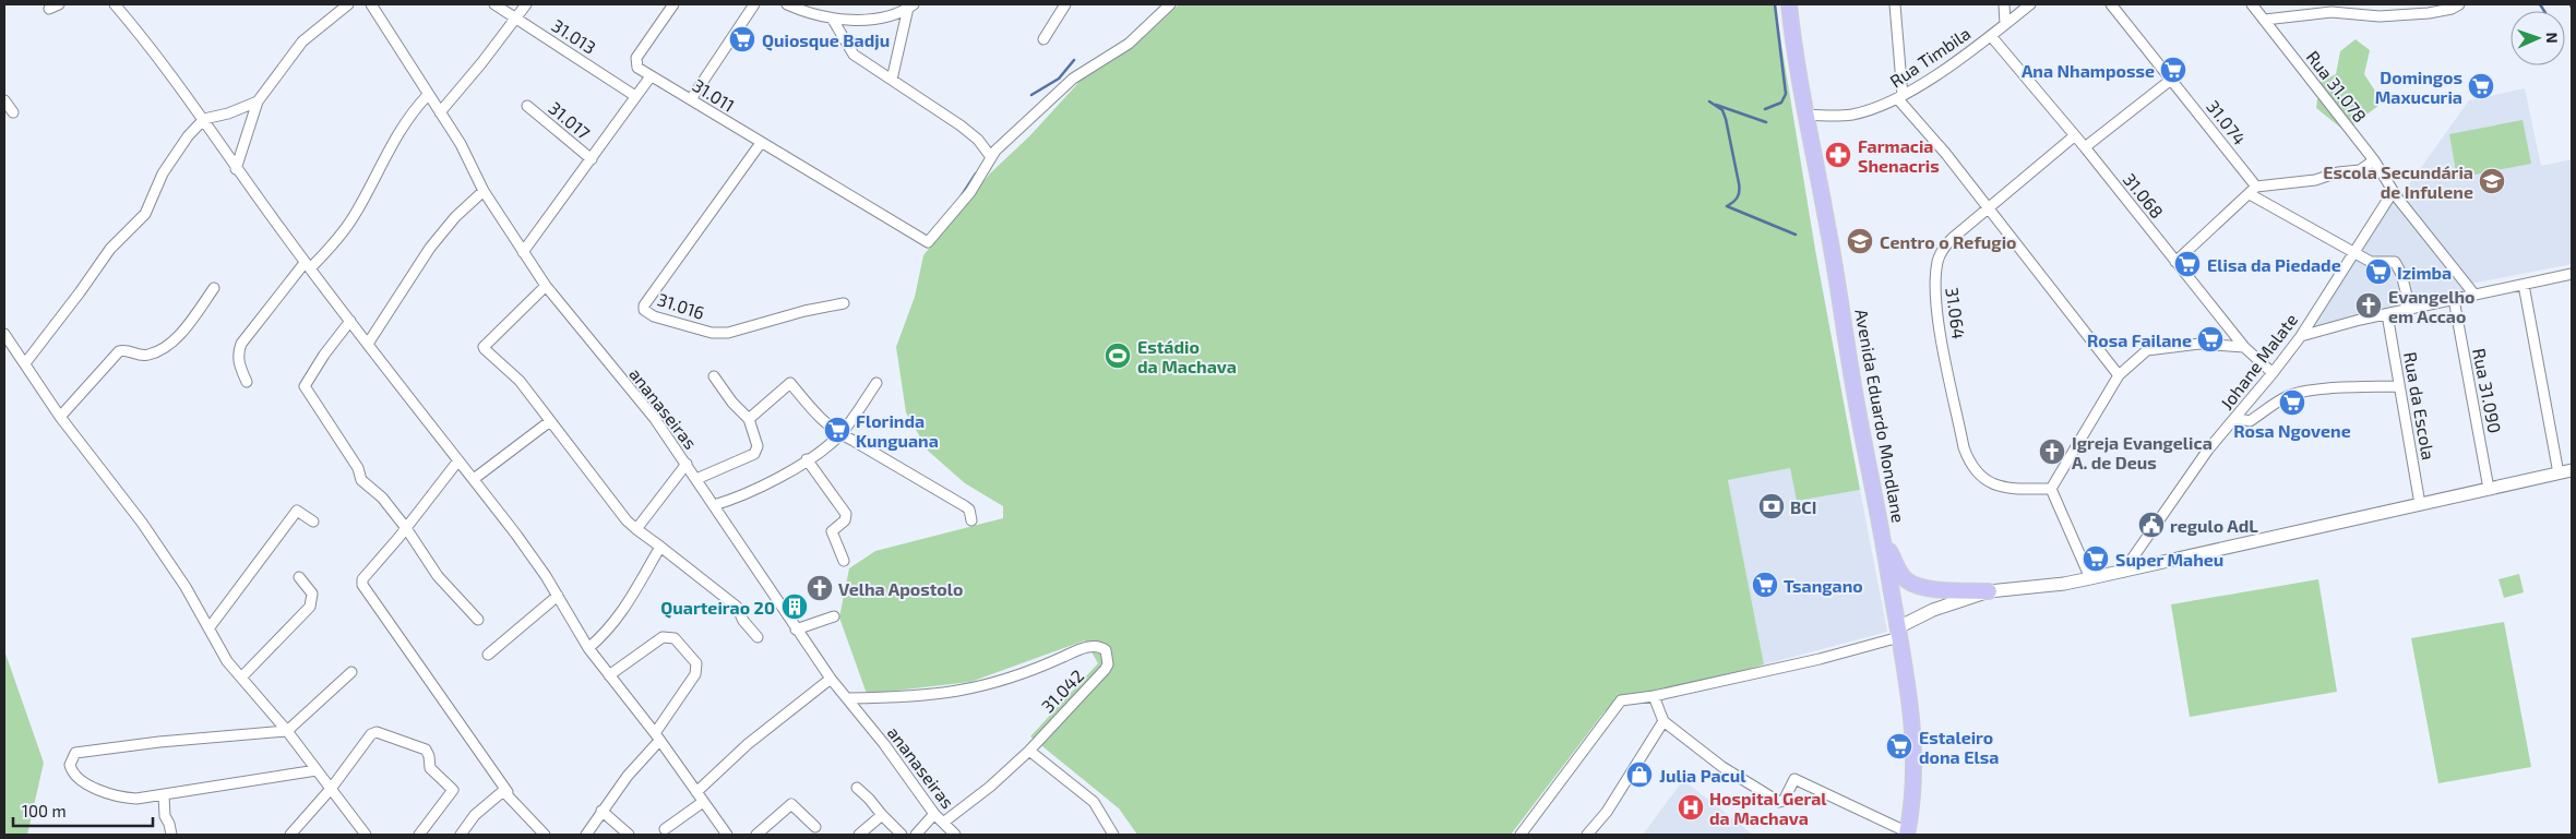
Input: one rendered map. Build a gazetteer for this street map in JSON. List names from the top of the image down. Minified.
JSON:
{"streets":{"main road":["Avenida Eduardo Mondlane"],"street":["31.013","Rua Timbila","Rua 31.078","31.011","31.017","31.074","31.068","31.016","31.064","Johane Malate","Rua 31.090","Rua da Escola","ananaseiras","31.042"]},"crossings":[["Rua Timbila","31.068"],["Rua Timbila","Avenida Eduardo Mondlane"],["Rua 31.078","Johane Malate"],["31.011","31.016"],["31.074","Johane Malate"],["31.068","31.064"],["31.068","Johane Malate"],["ananaseiras","31.042"]],"places":{"supermarket":["Quiosque Badju","Ana Nhamposse","Domingos Maxucuria","Elisa da Piedade","Izimba","Rosa Failane","Rosa Ngovene","Florinda Kunguana","Super Maheu","Tsangano","Estaleiro dona Elsa"],"pharmacy":["Farmacia Shenacris"],"school or university":["Escola Secundária de Infulene","Centro o Refugio"],"church":["Evangelho em Accao","Igreja Evangelica A. de Deus","Velha Apostolo"],"sports":["Estádio da Machava"],"bank":["BCI"],"public building":["regulo AdL"],"building":["Quarteirao 20"],"shop":["Julia Pacul"],"hospital":["Hospital Geral da Machava"]},"scale_bar":"100 m","north":"right"}
